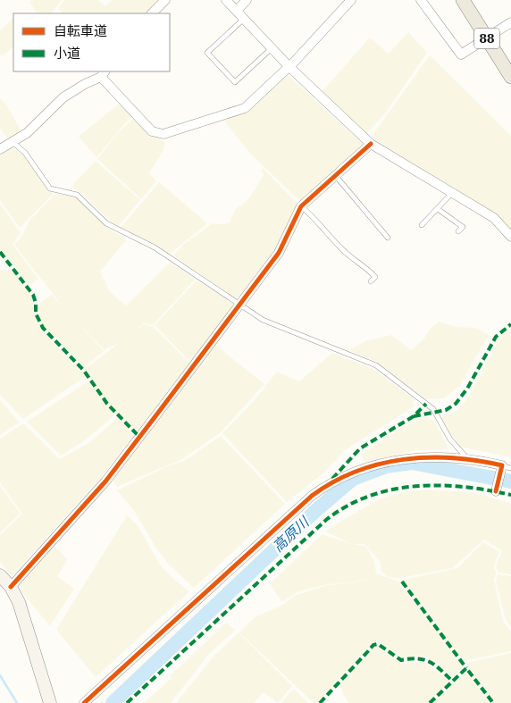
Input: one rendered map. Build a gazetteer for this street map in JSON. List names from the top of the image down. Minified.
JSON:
{"streets":{"main road":["88"]},"water":["高原川"],"legend":["自転車道","小道"]}
